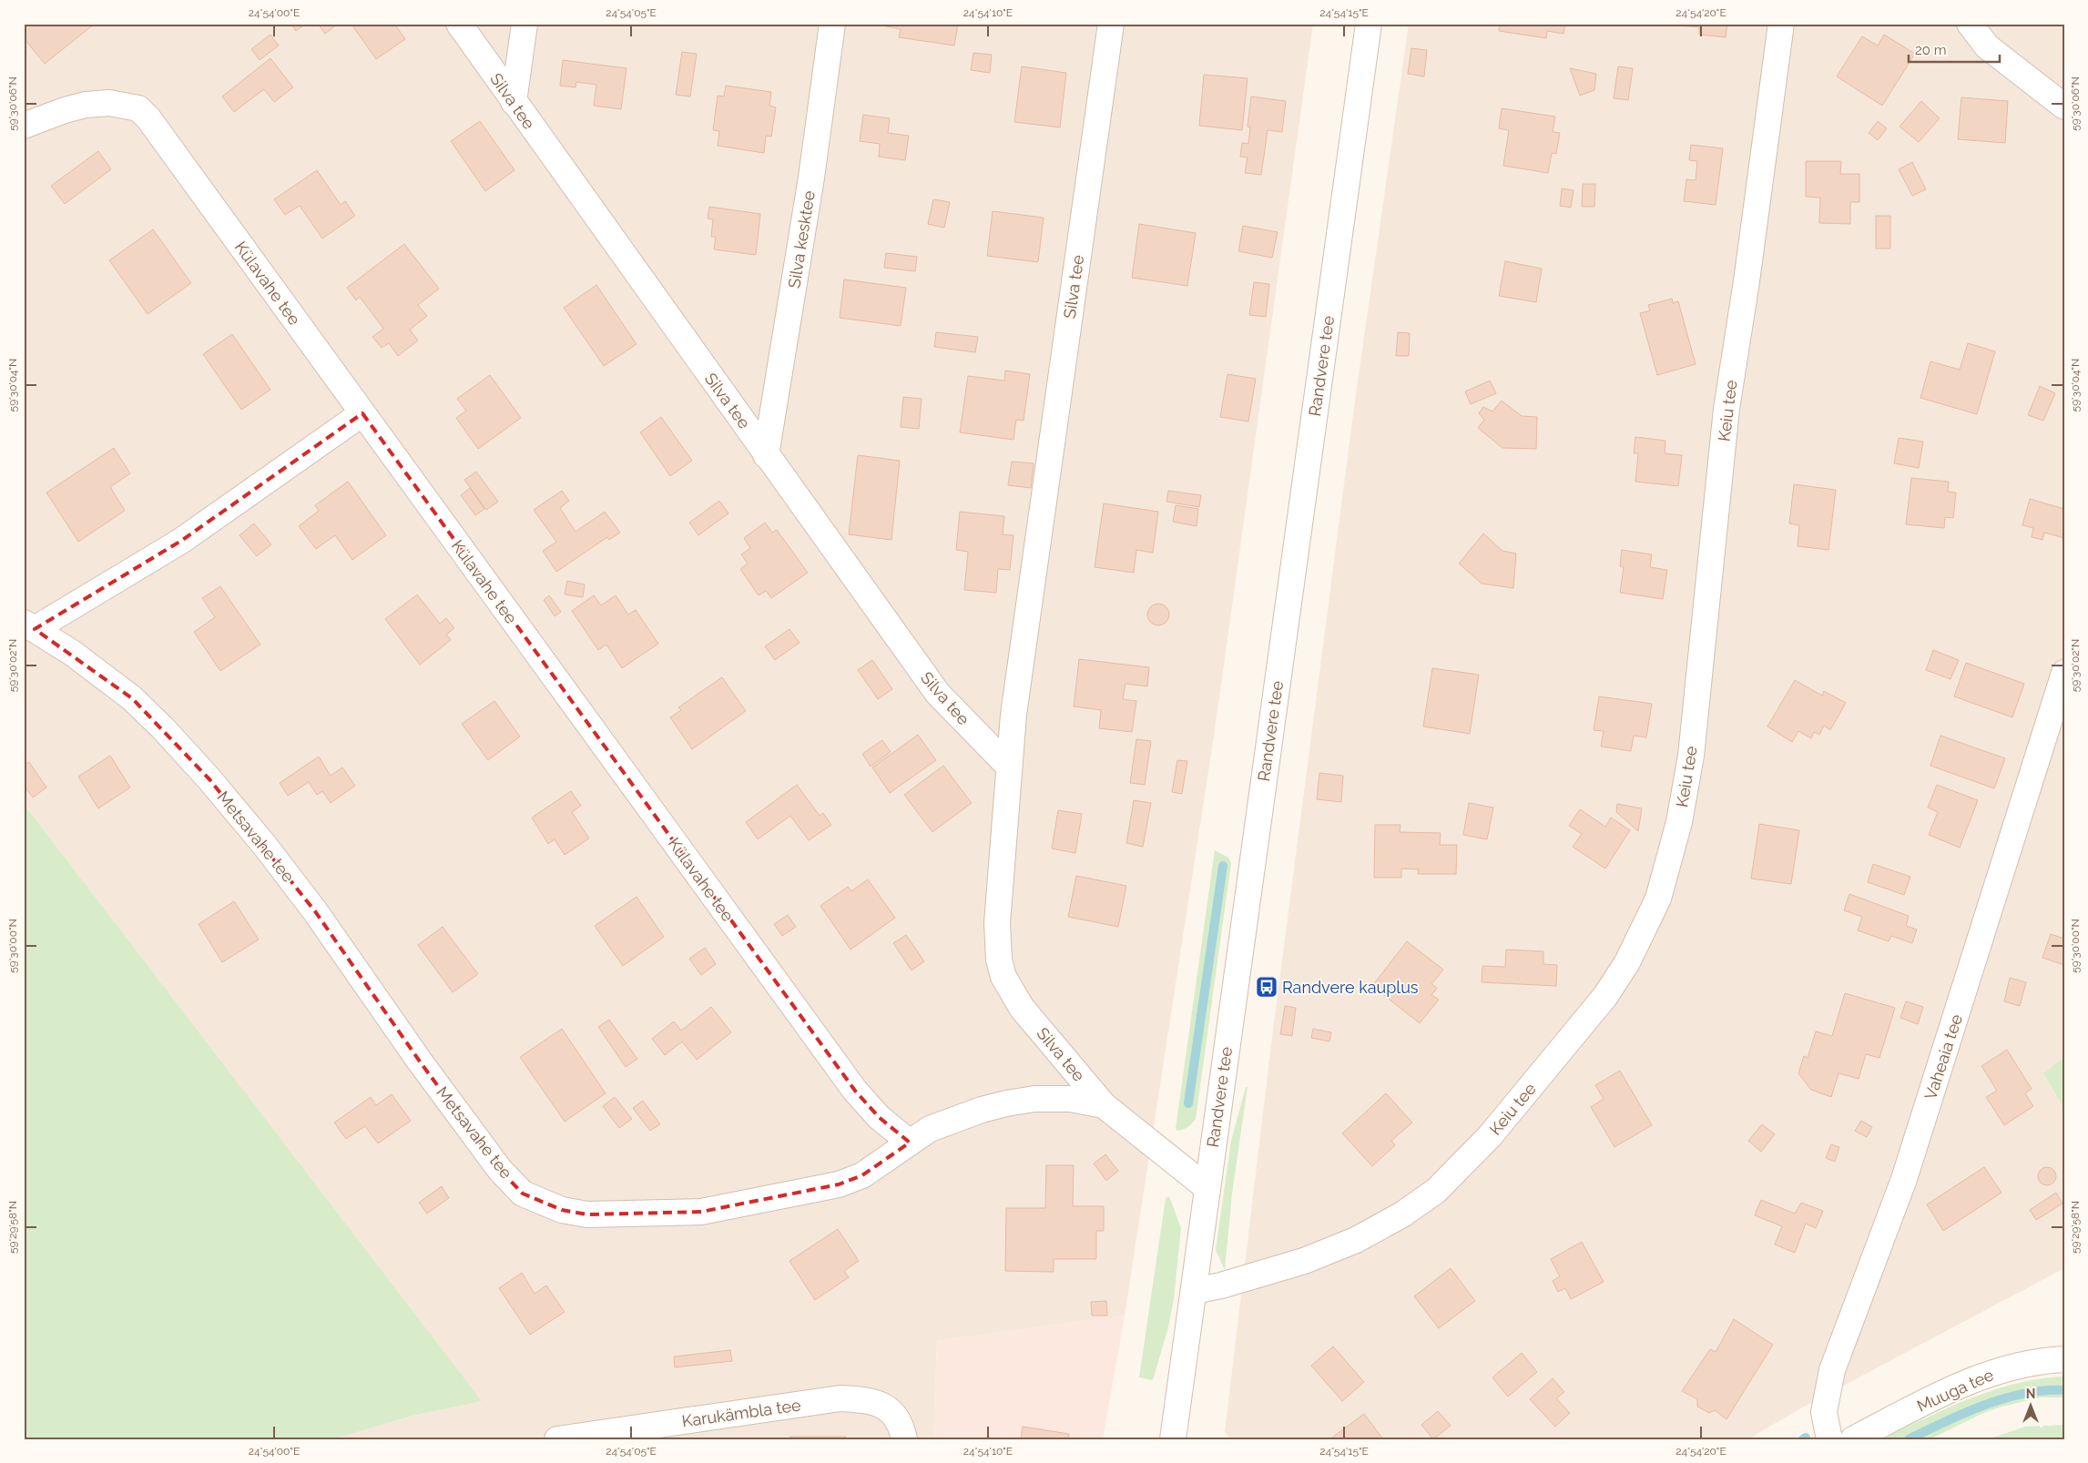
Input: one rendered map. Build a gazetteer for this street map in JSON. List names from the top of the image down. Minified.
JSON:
{"streets":{"street":["Silva tee","Silva kesktee","Külavahe tee","Randvere tee","Keiu tee","Metsavahe tee","Vaheaia tee","Muuga tee","Karukämbla tee"]},"crossings":[["Silva tee","Silva kesktee"],["Silva tee","Randvere tee"],["Silva tee","Metsavahe tee"],["Külavahe tee","Metsavahe tee"],["Randvere tee","Keiu tee"]],"places":{"bus stop":["Randvere kauplus"]},"scale_bar":"20 m","north":"top","coordinates":["24°54'00\"E","24°54'05\"E","24°54'10\"E","24°54'15\"E","24°54'20\"E","59°30'06\"N","59°30'04\"N","59°30'02\"N","59°30'00\"N","59°29'58\"N"]}
